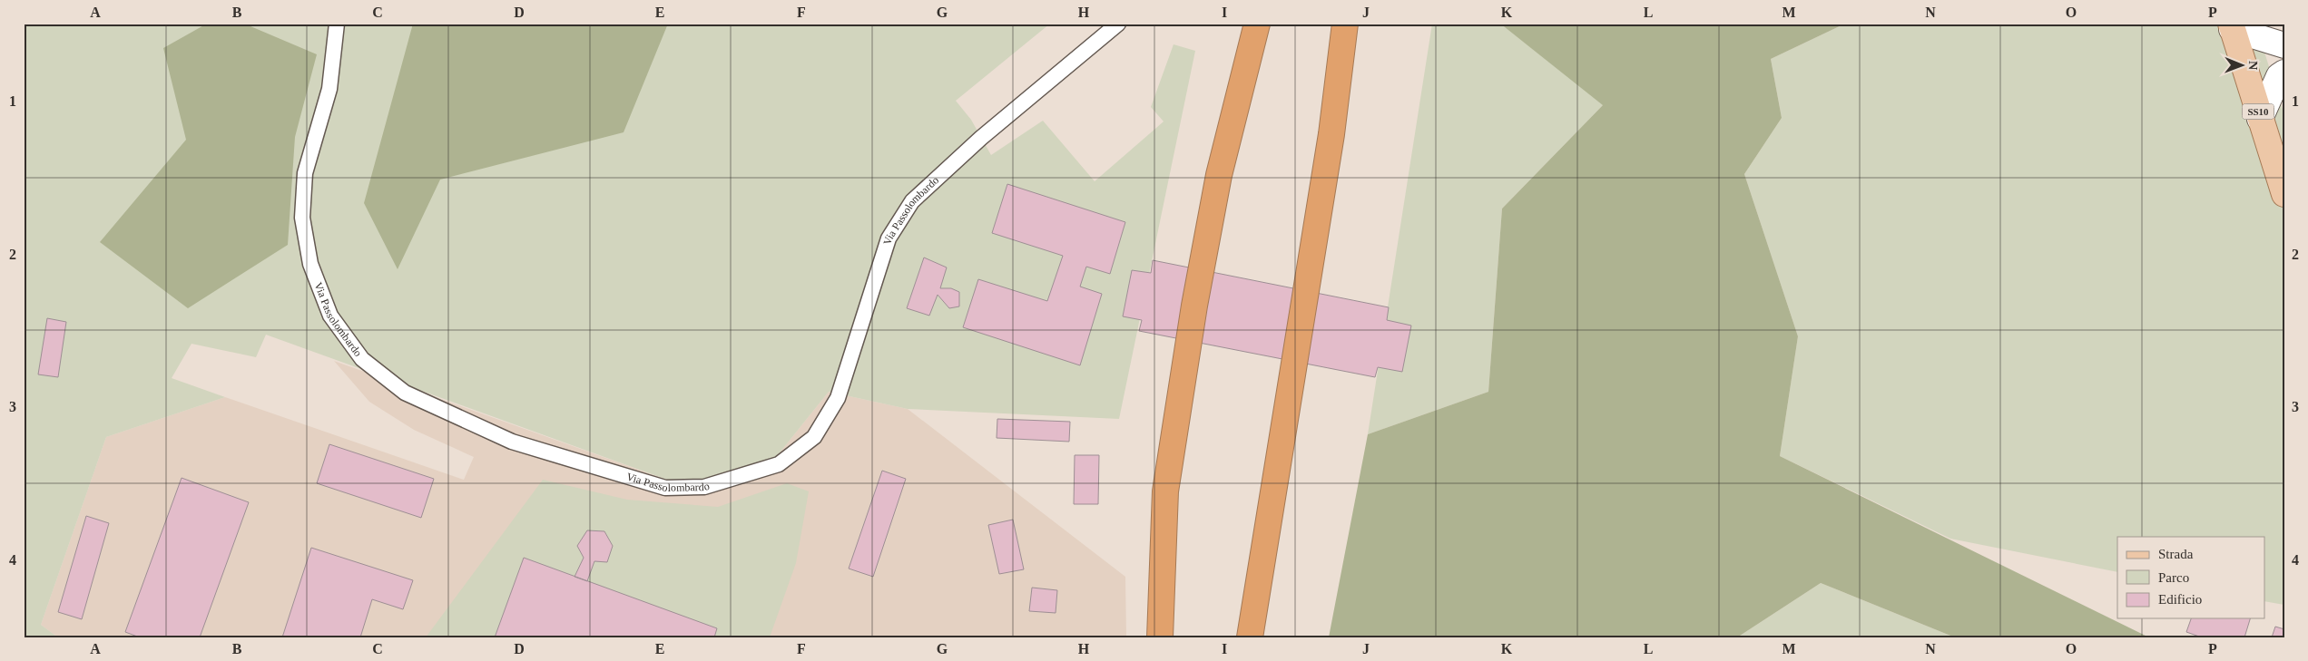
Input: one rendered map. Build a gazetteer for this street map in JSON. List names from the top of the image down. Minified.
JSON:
{"streets":{"main road":["SS10"],"lane":["Via Passolombardo"]},"legend":["Strada","Parco","Edificio"],"north":"right","grid":{"columns":["A","B","C","D","E","F","G","H","I","J","K","L","M","N","O","P"],"rows":["1","2","3","4"]}}
